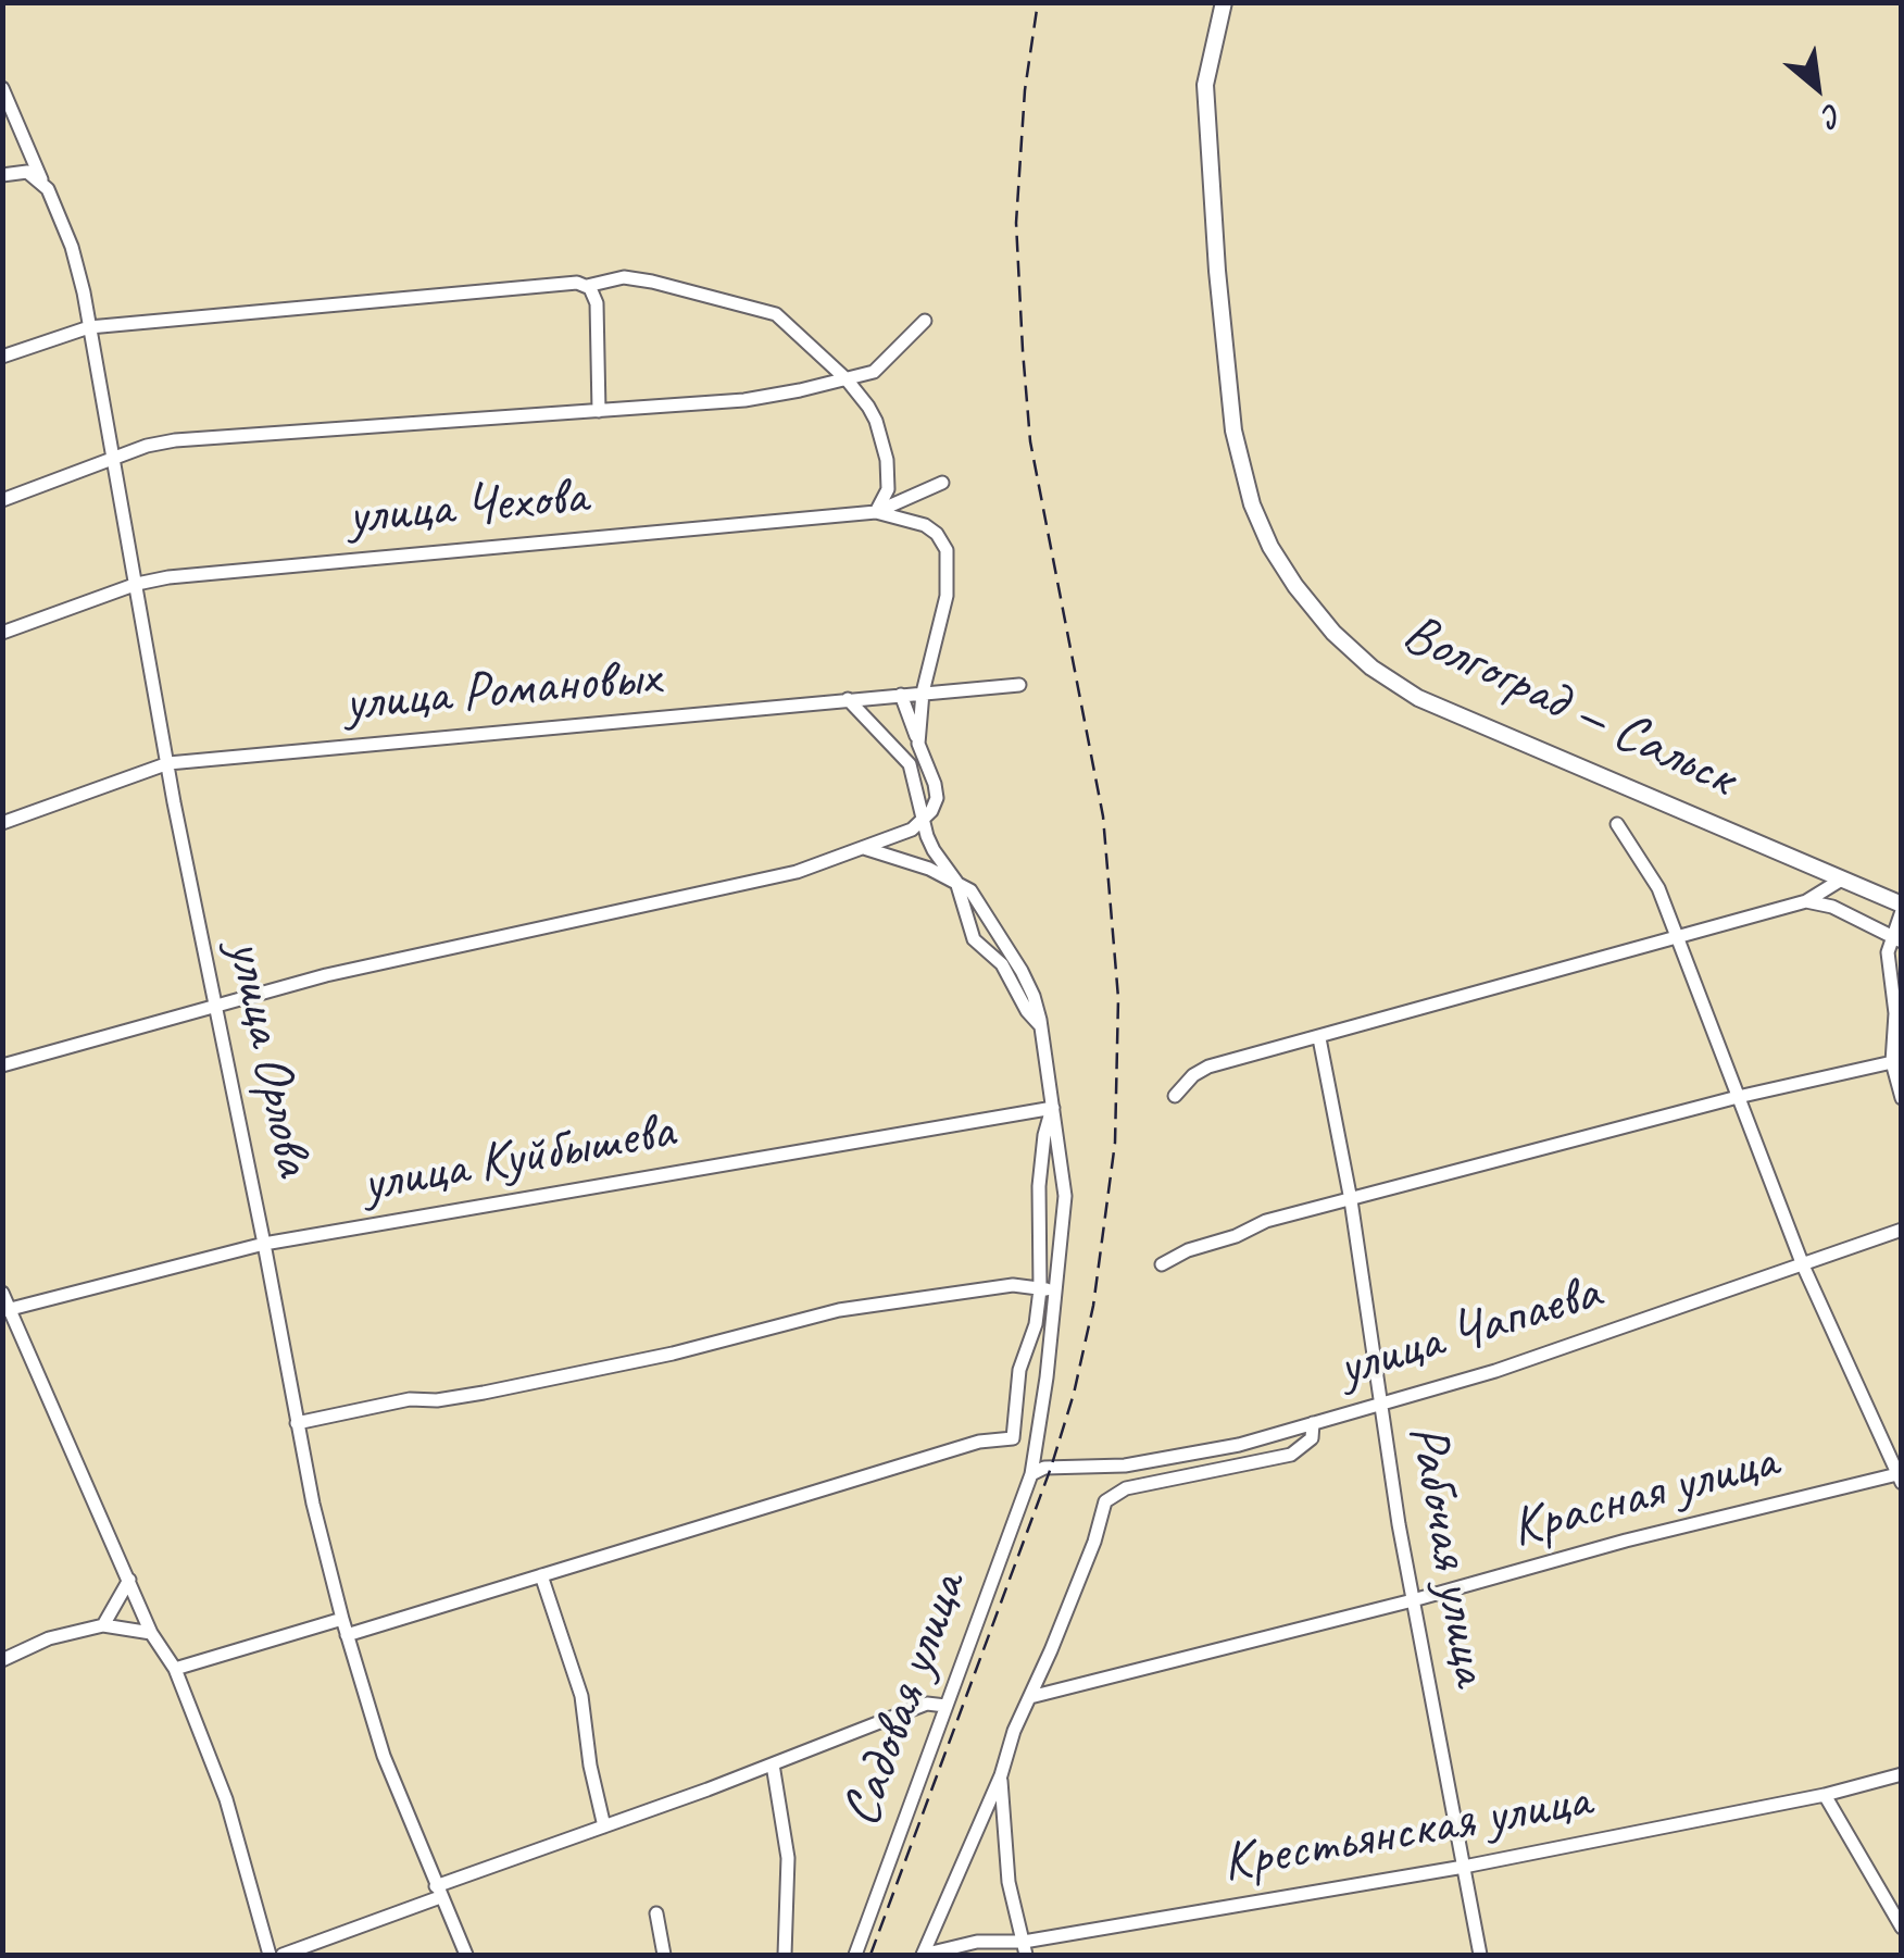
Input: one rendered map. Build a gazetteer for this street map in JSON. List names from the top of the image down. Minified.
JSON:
{"streets":{"main road":["Волгоград — Сальск"],"street":["улица Чехова","улица Романовых","улица Орлова","улица Куйбышева","улица Чапаева","Красная улица","Рабочая улица","Садовая улица","Крестьянская улица"]},"crossings":[["улица Чехова","улица Орлова"],["улица Романовых","улица Орлова"],["улица Орлова","улица Куйбышева"],["улица Куйбышева","Садовая улица"],["улица Чапаева","Рабочая улица"],["улица Чапаева","Садовая улица"],["Красная улица","Рабочая улица"],["Рабочая улица","Крестьянская улица"]],"north":"bottom right"}
